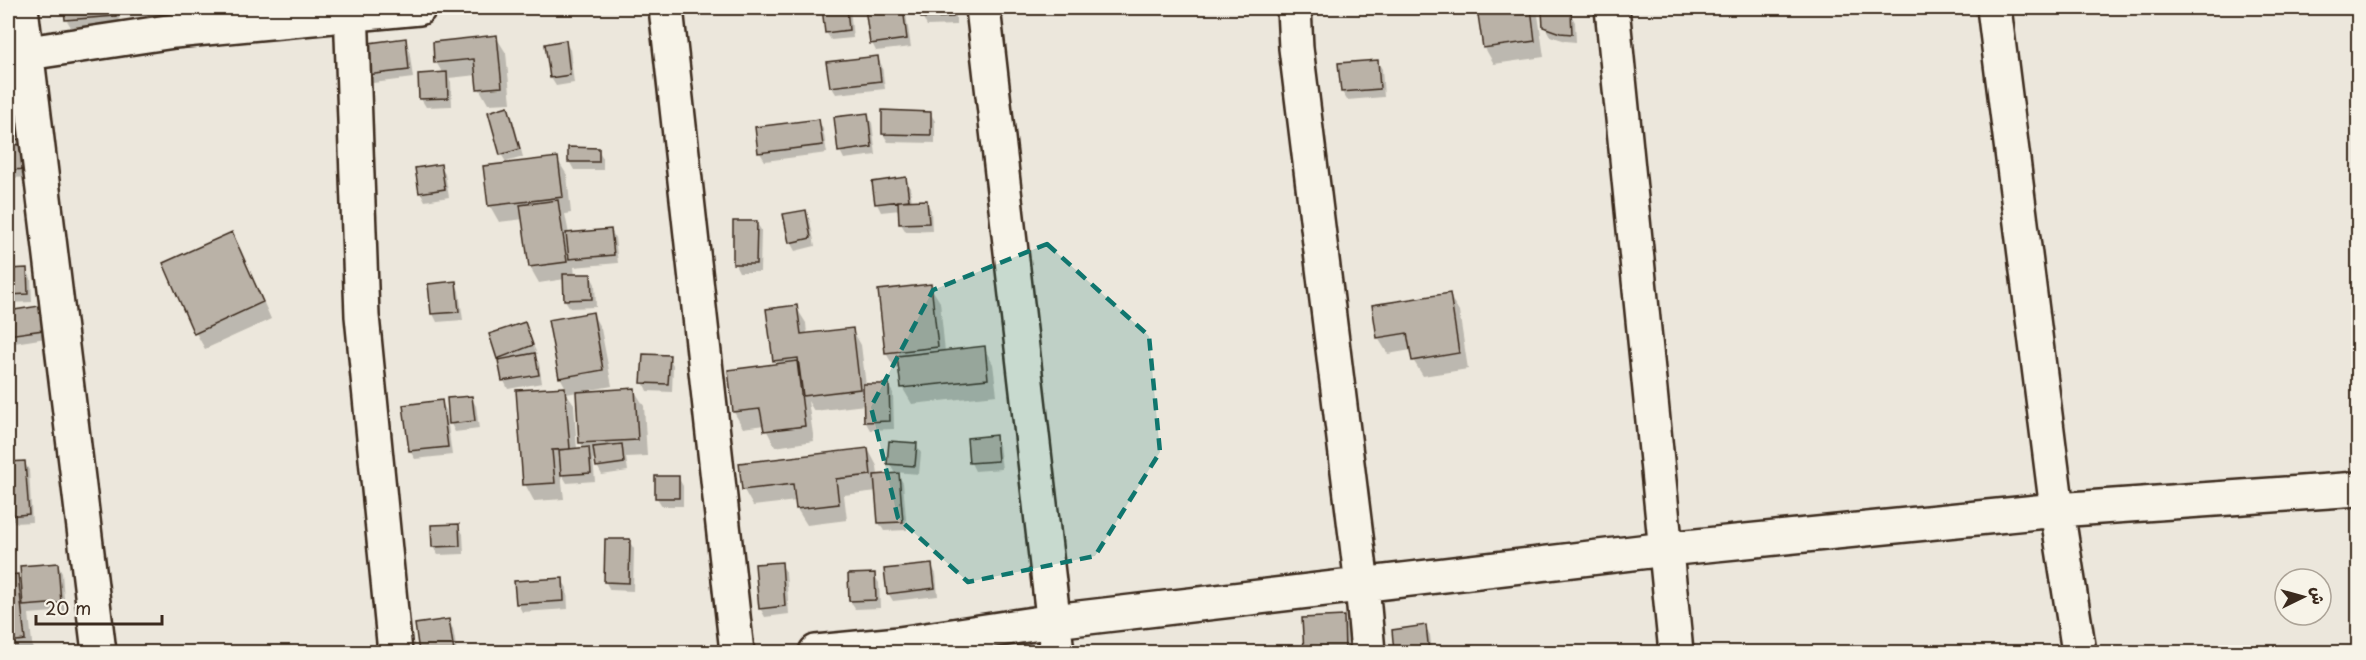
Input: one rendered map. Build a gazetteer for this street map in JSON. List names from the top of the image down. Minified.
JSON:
{"scale_bar":"20 m","north":"right"}
